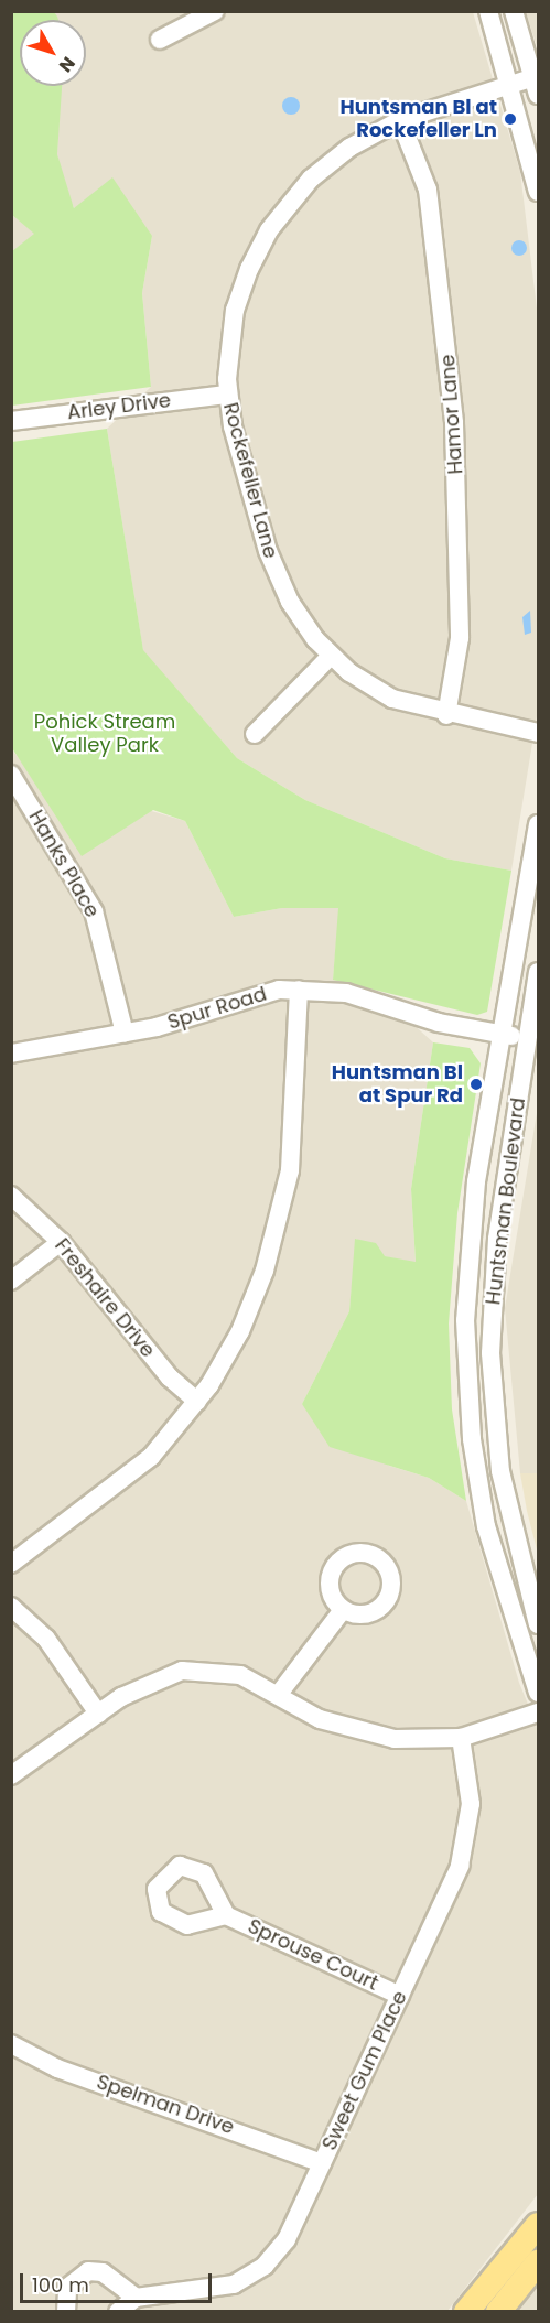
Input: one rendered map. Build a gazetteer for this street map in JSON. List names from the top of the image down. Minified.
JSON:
{"streets":{"street":["Arley Drive","Hamor Lane","Rockefeller Lane","Hanks Place","Spur Road","Huntsman Boulevard","Freshaire Drive","Sprouse Court","Sweet Gum Place","Spelman Drive"]},"crossings":[["Arley Drive","Rockefeller Lane"],["Hamor Lane","Rockefeller Lane"],["Hanks Place","Spur Road"],["Spur Road","Huntsman Boulevard"],["Sprouse Court","Sweet Gum Place"],["Sweet Gum Place","Spelman Drive"]],"parks":["Pohick Stream Valley Park"],"places":["Huntsman Bl at Rockefeller Ln","Huntsman Bl at Spur Rd"],"scale_bar":"100 m","north":"bottom right"}
